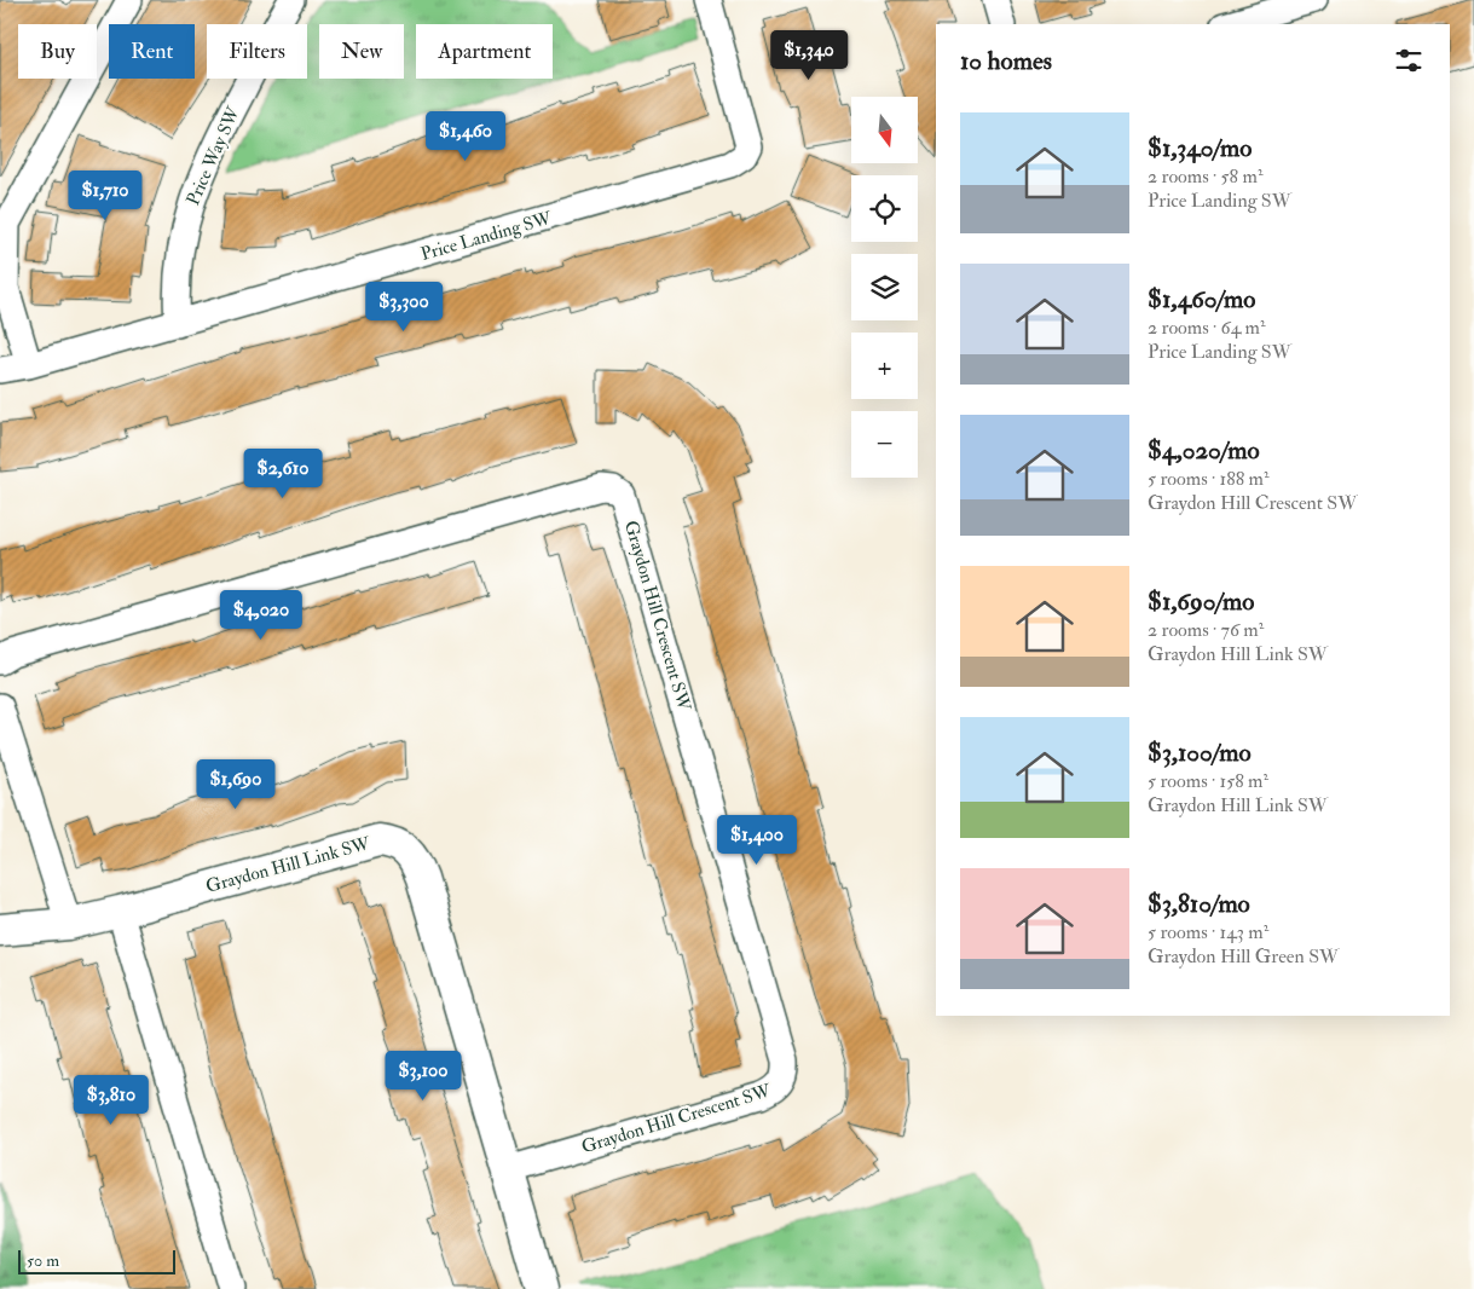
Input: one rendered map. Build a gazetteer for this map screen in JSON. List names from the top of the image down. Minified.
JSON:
{"streets":{"street":["Price Way SW","Price Landing SW","Graydon Hill Crescent SW","Graydon Hill Link SW"]},"crossings":[["Price Way SW","Price Landing SW"],["Graydon Hill Crescent SW","Graydon Hill Link SW"]],"scale_bar":"50 m","north":"bottom","page":{"chip":["Buy","Rent","Filters","New","Apartment"],"heading":"10 homes","price":["$1,340","$1,460","$1,710","$3,300","$2,610","$4,020","$1,690","$1,400","$3,100","$3,810"],"map_buttons":["+","−"],"list":[{"name":"$1,340/mo","note":"2 rooms · 58 m² · Price Landing SW"},{"name":"$1,460/mo","note":"2 rooms · 64 m² · Price Landing SW"},{"name":"$4,020/mo","note":"5 rooms · 188 m² · Graydon Hill Crescent SW"},{"name":"$1,690/mo","note":"2 rooms · 76 m² · Graydon Hill Link SW"},{"name":"$3,100/mo","note":"5 rooms · 158 m² · Graydon Hill Link SW"},{"name":"$3,810/mo","note":"5 rooms · 143 m² · Graydon Hill Green SW"}],"scale":"50 m"}}
